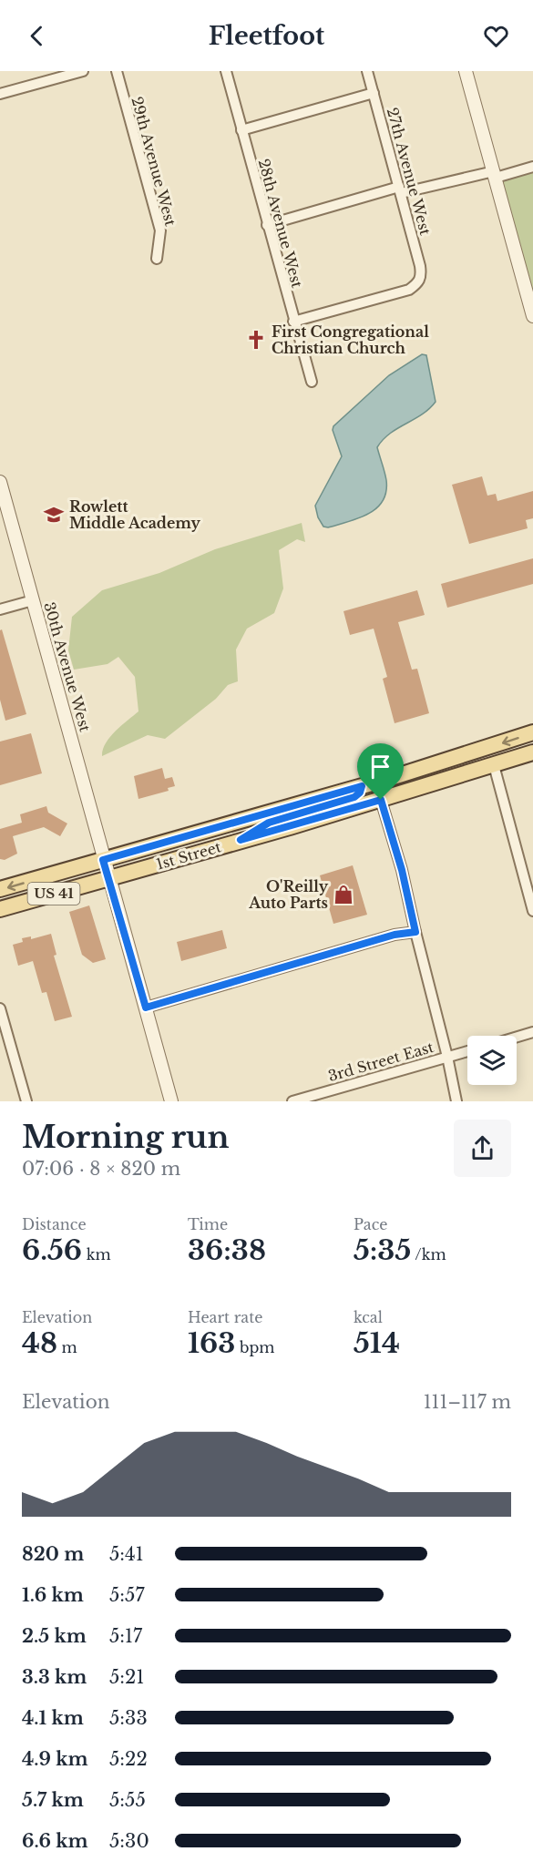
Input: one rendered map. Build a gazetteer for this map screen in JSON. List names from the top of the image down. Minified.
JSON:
{"streets":{"main road":["1st Street","US 41"],"street":["29th Avenue West","27th Avenue West","28th Avenue West","30th Avenue West","3rd Street East"]},"crossings":[["27th Avenue West","28th Avenue West"],["30th Avenue West","1st Street"]],"places":{"church":["First Congregational Christian Church"],"school or university":["Rowlett Middle Academy"],"shop":["O'Reilly Auto Parts"]},"page":{"header":"Fleetfoot","heading":["Morning run","07:06 · 8 × 820 m"],"stats":[["Distance","6.56 km"],["Time","36:38"],["Pace","5:35 /km"],["Elevation","48 m"],["Heart rate","163 bpm"],["kcal","514"]],"chart":["Elevation","111–117 m"],"list":[{"name":"820 m","note":"5:41"},{"name":"1.6 km","note":"5:57"},{"name":"2.5 km","note":"5:17"},{"name":"3.3 km","note":"5:21"},{"name":"4.1 km","note":"5:33"},{"name":"4.9 km","note":"5:22"},{"name":"5.7 km","note":"5:55"},{"name":"6.6 km","note":"5:30"}]}}
